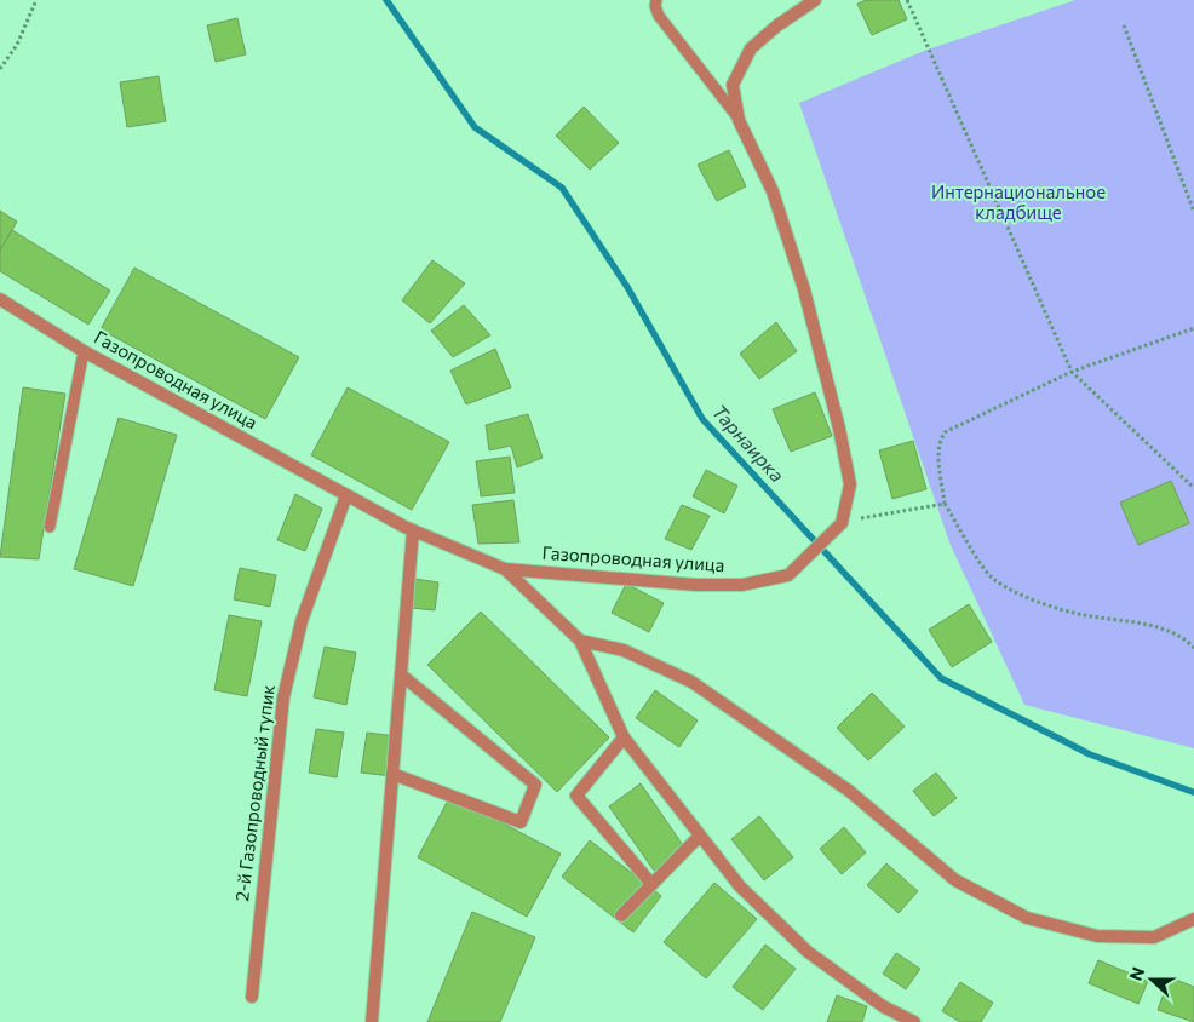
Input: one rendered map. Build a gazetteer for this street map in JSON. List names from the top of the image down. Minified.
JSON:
{"streets":{"street":["Газопроводная улица","2-й Газопроводный тупик"]},"crossings":[["Газопроводная улица","2-й Газопроводный тупик"]],"water":["Тарнаирка"],"parks":["Интернациональное кладбище"],"north":"left"}
